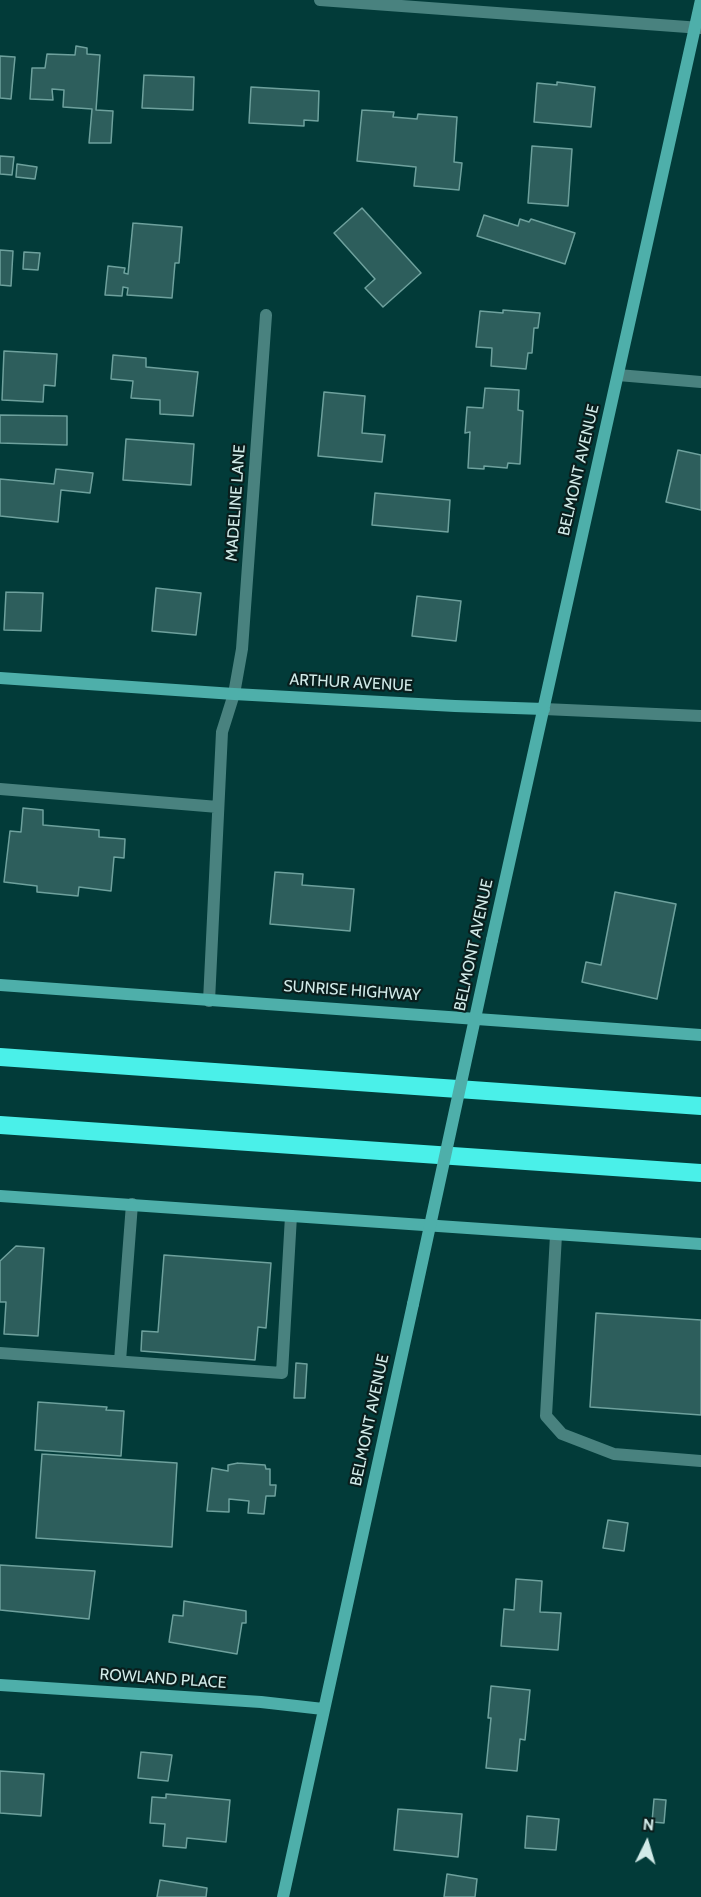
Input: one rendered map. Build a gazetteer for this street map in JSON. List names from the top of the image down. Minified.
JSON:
{"streets":{"main road":["BELMONT AVENUE","ARTHUR AVENUE","SUNRISE HIGHWAY","ROWLAND PLACE"],"street":["MADELINE LANE"]},"crossings":[["BELMONT AVENUE","ARTHUR AVENUE"],["BELMONT AVENUE","ROWLAND PLACE"],["MADELINE LANE","ARTHUR AVENUE"],["MADELINE LANE","SUNRISE HIGHWAY"]],"north":"top"}
